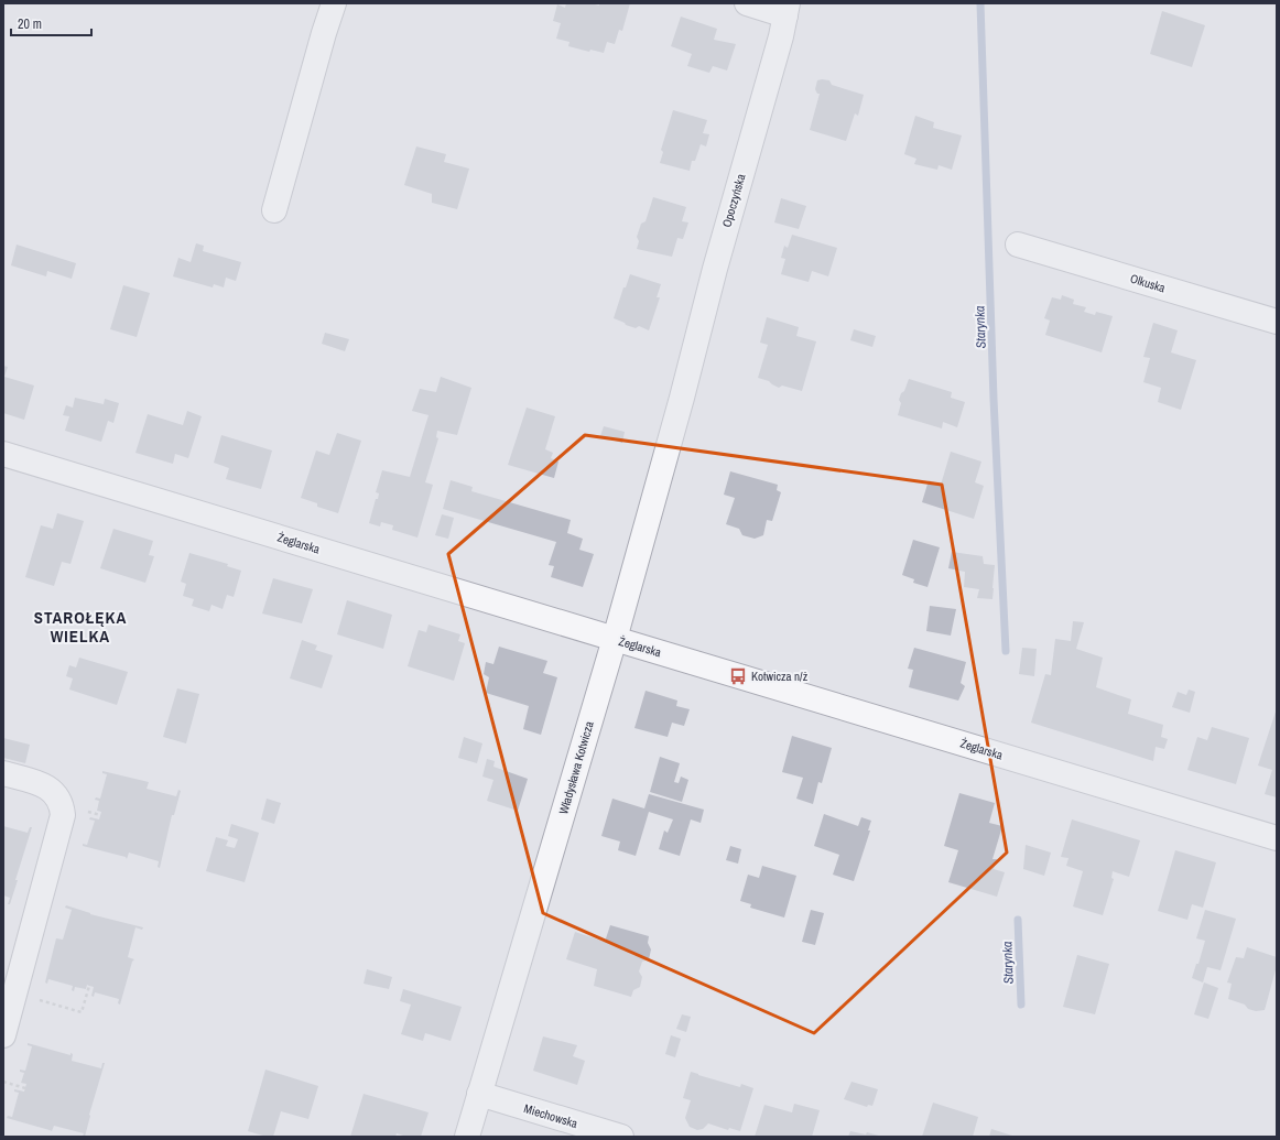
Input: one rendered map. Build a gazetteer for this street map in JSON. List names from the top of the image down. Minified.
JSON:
{"streets":{"street":["Opoczyńska","Olkuska","Żeglarska","Władysława Kotwicza","Miechowska"]},"crossings":[["Opoczyńska","Władysława Kotwicza"],["Żeglarska","Władysława Kotwicza"],["Władysława Kotwicza","Miechowska"]],"districts":["STAROŁĘKA WIELKA"],"water":["Starynka"],"places":{"bus stop":["Kotwicza n/ż"]},"scale_bar":"20 m"}
